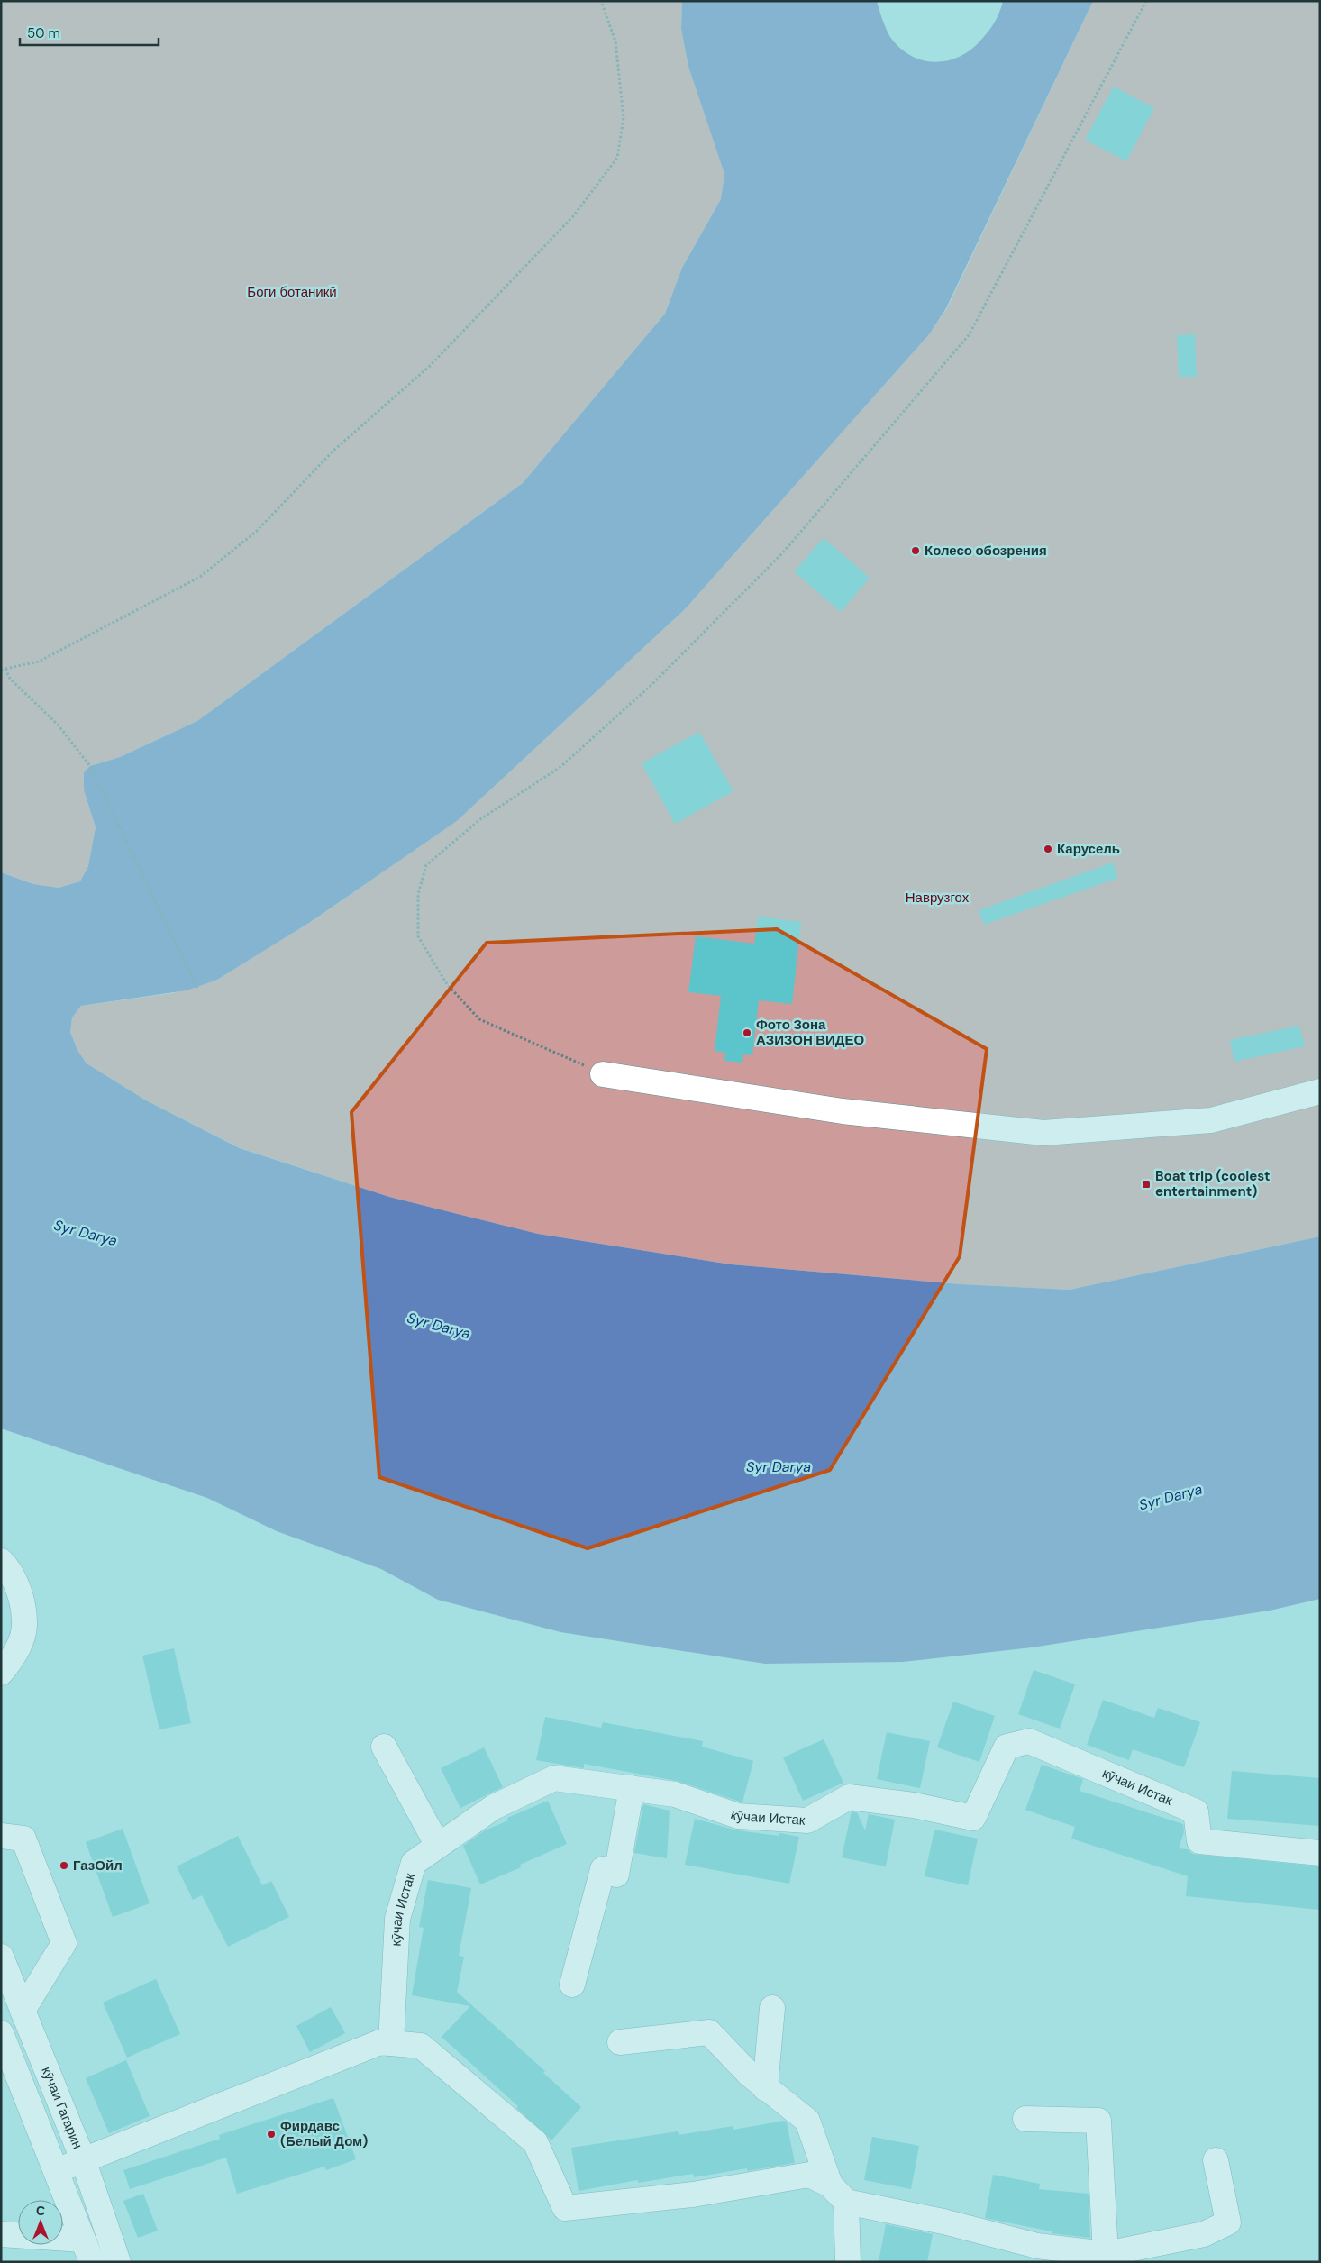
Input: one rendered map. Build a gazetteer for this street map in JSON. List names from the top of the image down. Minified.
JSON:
{"streets":{"main road":["кӯчаи Истак","кӯчаи Гагарин"]},"water":["Syr Darya"],"parks":["Боги ботаникй","Наврузгох"],"places":{"other":["Колесо обозрения","Карусель","Фото Зона АЗИЗОН ВИДЕО","ГазОйл","Фирдавс (Белый Дом)"],"transit":["Boat trip (coolest entertainment)"]},"scale_bar":"50 m","north":"top"}
